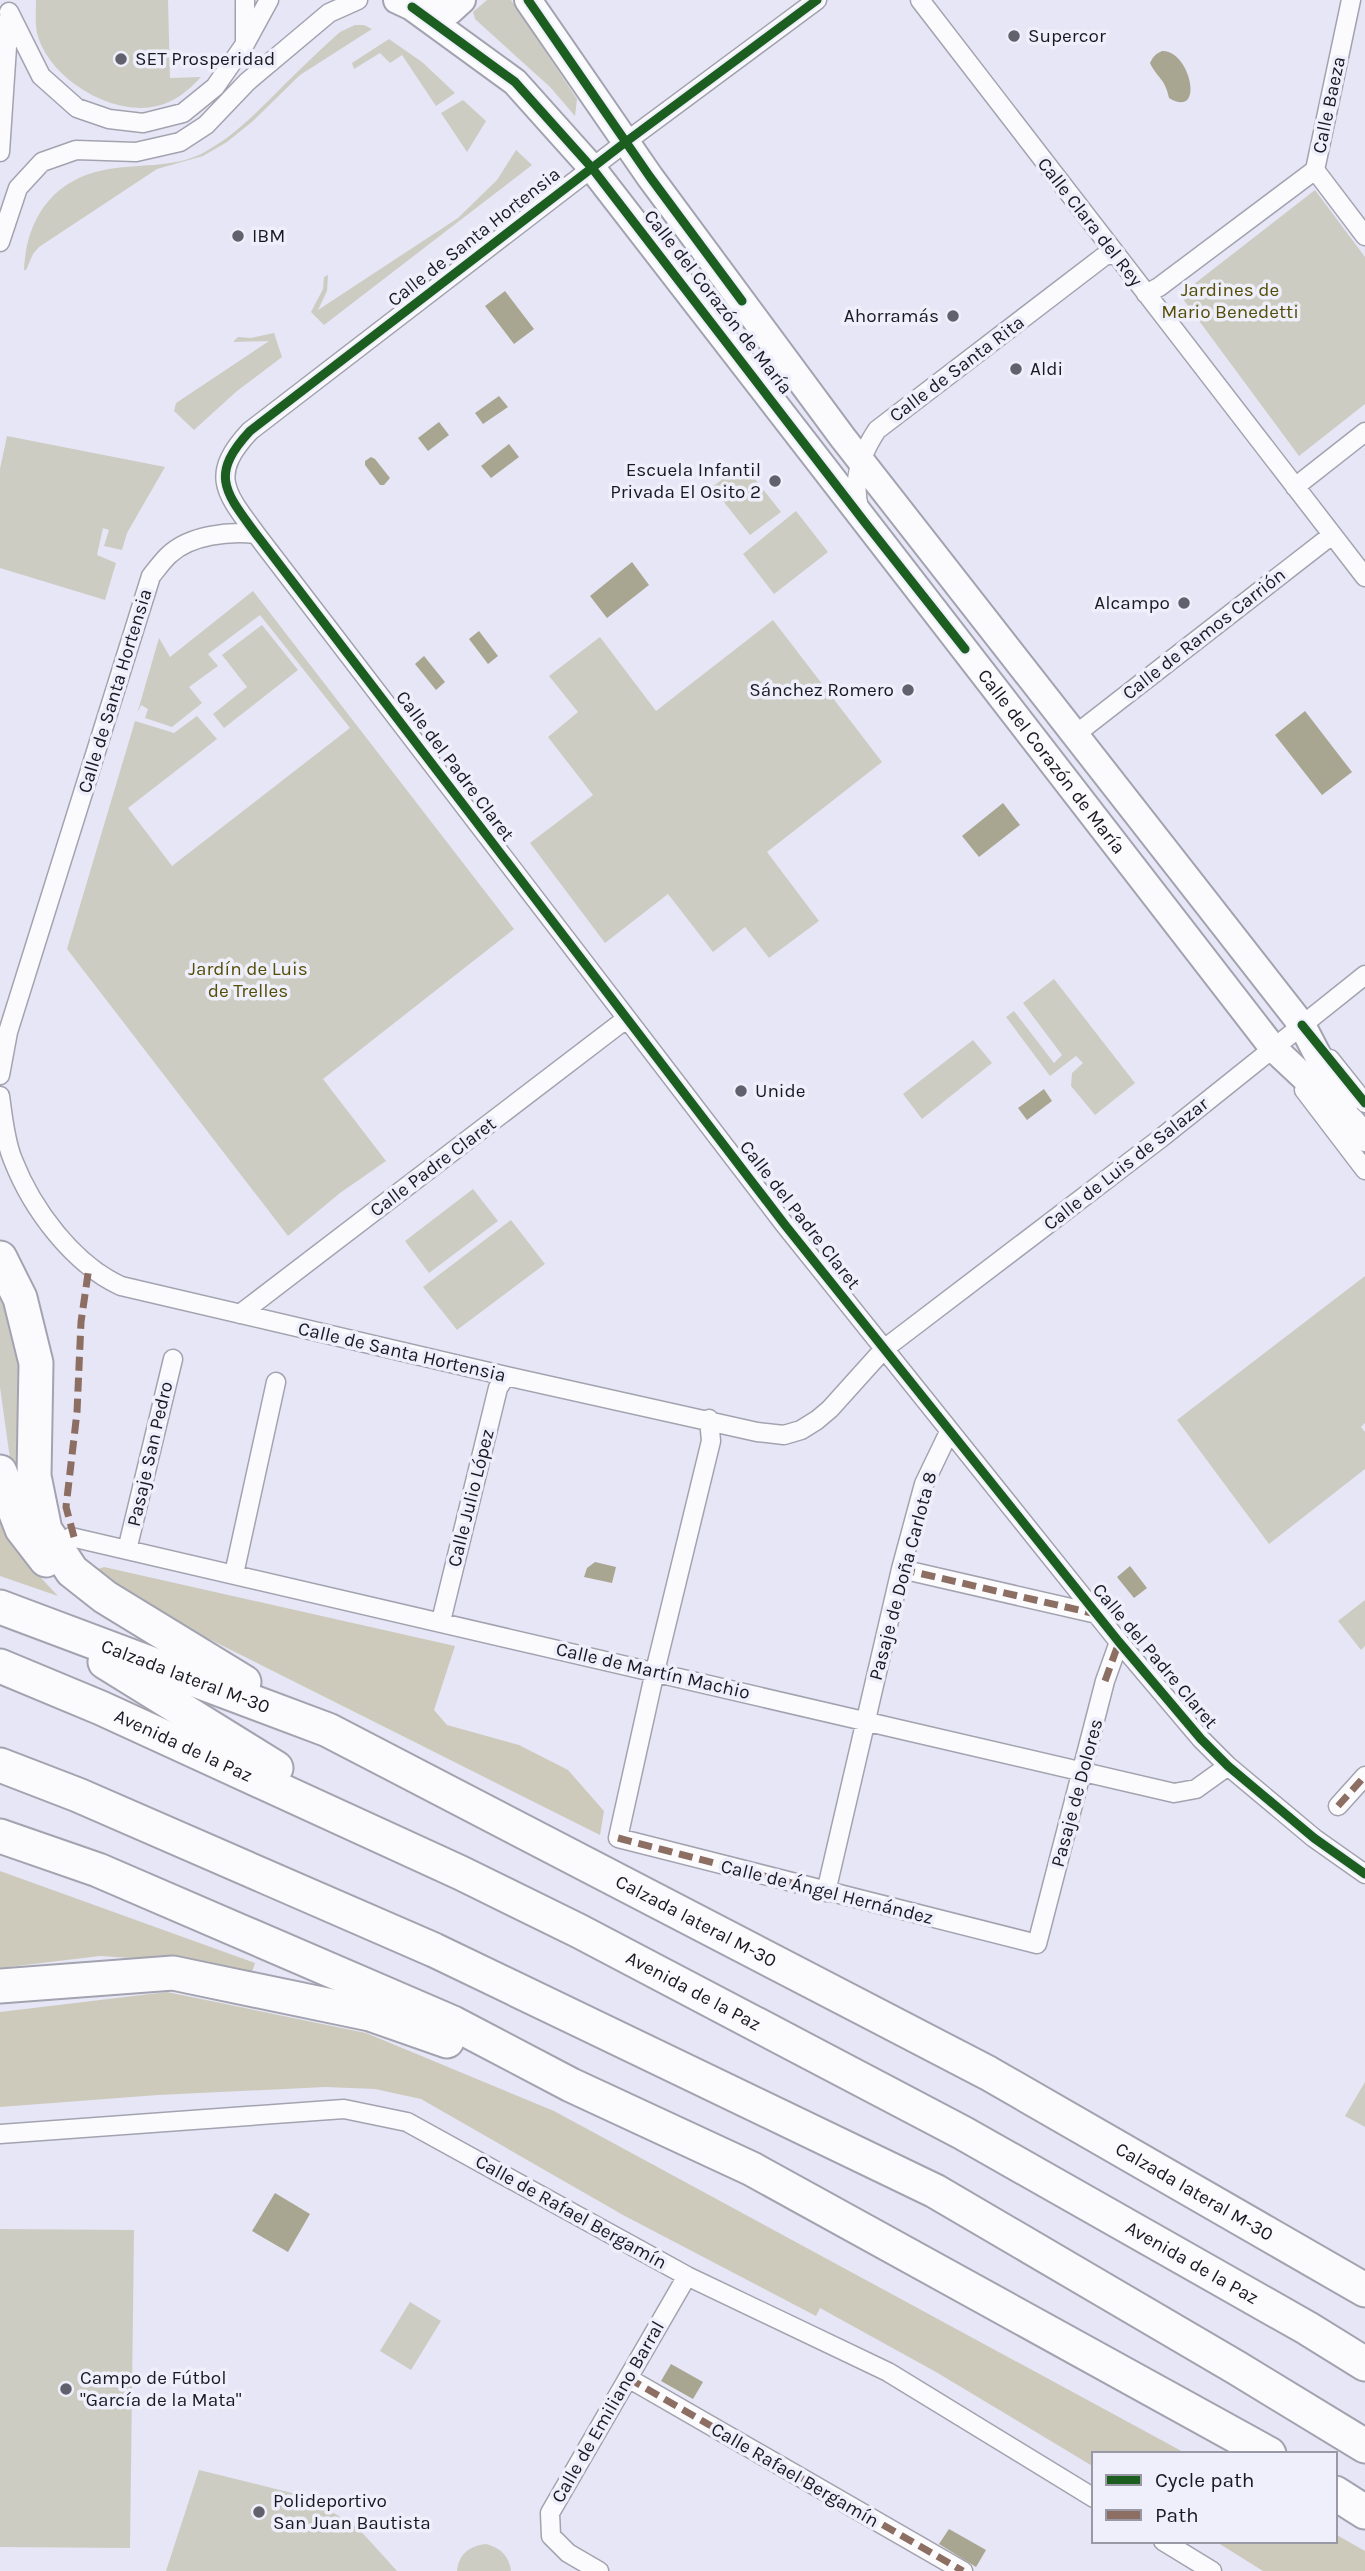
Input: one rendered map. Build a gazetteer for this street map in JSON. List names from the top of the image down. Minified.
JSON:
{"streets":{"highway":["Calzada lateral M-30","Avenida de la Paz"],"street":["Calle Baeza","Calle Clara del Rey","Calle de Santa Hortensia","Calle del Corazón de María","Calle de Santa Rita","Calle de Ramos Carrión","Calle del Padre Claret","Calle de Luis de Salazar","Calle Padre Claret","Pasaje San Pedro","Calle Julio López","Pasaje de Doña Carlota 8","Calle de Martín Machio","Pasaje de Dolores","Calle de Ángel Hernández","Calle de Rafael Bergamín","Calle de Emiliano Barral","Calle Rafael Bergamín"]},"crossings":[["Calle Clara del Rey","Calle de Santa Rita"],["Calle Clara del Rey","Calle de Ramos Carrión"],["Calle de Santa Hortensia","Calle del Corazón de María"],["Calle de Santa Hortensia","Calle del Padre Claret"],["Calle de Santa Hortensia","Calle de Luis de Salazar"],["Calle de Santa Hortensia","Calle Padre Claret"],["Calle de Santa Hortensia","Calle Julio López"],["Calle del Corazón de María","Calle de Santa Rita"],["Calle del Corazón de María","Calle de Ramos Carrión"],["Calle del Corazón de María","Calle de Luis de Salazar"],["Calle del Padre Claret","Calle de Luis de Salazar"],["Calle del Padre Claret","Calle Padre Claret"],["Calle del Padre Claret","Pasaje de Doña Carlota 8"],["Calle del Padre Claret","Calle de Martín Machio"],["Calle del Padre Claret","Pasaje de Dolores"],["Pasaje San Pedro","Calle de Martín Machio"],["Calle Julio López","Calle de Martín Machio"],["Pasaje de Doña Carlota 8","Calle de Martín Machio"],["Pasaje de Doña Carlota 8","Calle de Ángel Hernández"],["Calle de Martín Machio","Pasaje de Dolores"],["Calle de Martín Machio","Calle de Ángel Hernández"],["Pasaje de Dolores","Calle de Ángel Hernández"],["Calle de Rafael Bergamín","Calle de Emiliano Barral"],["Calle de Emiliano Barral","Calle Rafael Bergamín"]],"parks":["Jardines de Mario Benedetti","Jardín de Luis de Trelles"],"places":["Supercor","SET Prosperidad","IBM","Ahorramás","Aldi","Escuela Infantil Privada El Osito 2","Alcampo","Sánchez Romero","Unide","Campo de Fútbol \"García de la Mata\"","Polideportivo San Juan Bautista"],"legend":["Cycle path","Path"]}
